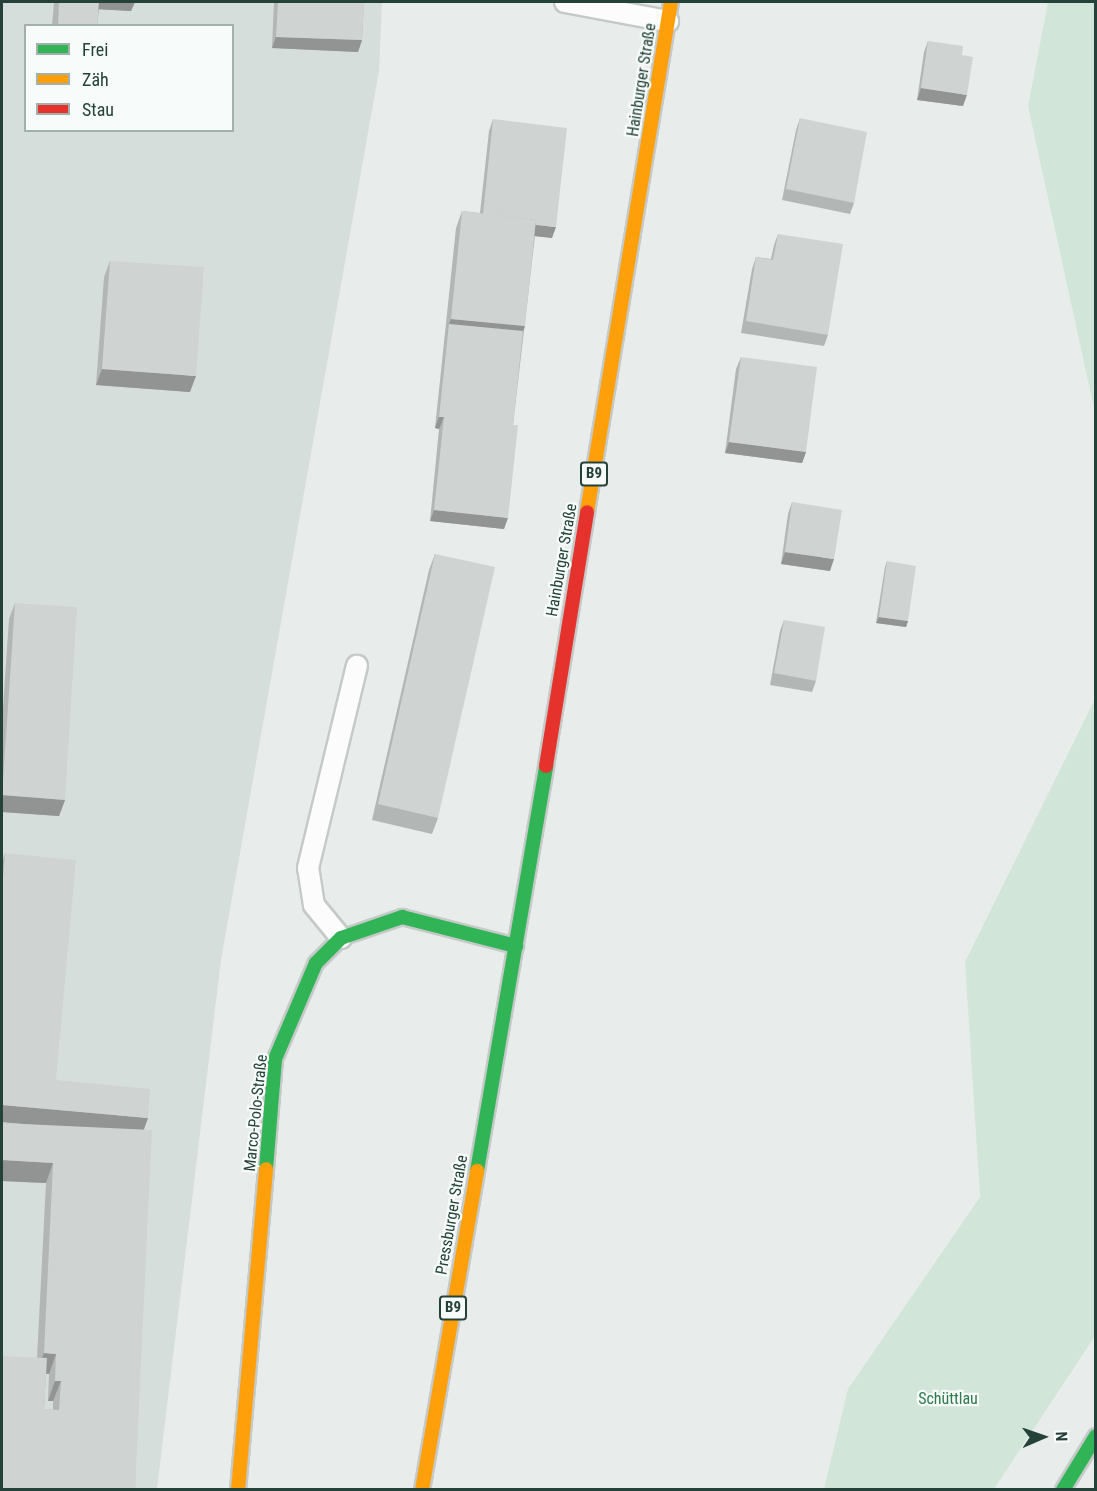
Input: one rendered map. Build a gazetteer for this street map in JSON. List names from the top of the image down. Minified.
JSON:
{"streets":{"main road":["Hainburger Straße","B9","Marco-Polo-Straße","Pressburger Straße"]},"crossings":[["Hainburger Straße","Marco-Polo-Straße"],["Hainburger Straße","Pressburger Straße"],["Marco-Polo-Straße","Pressburger Straße"]],"parks":["Schüttlau"],"legend":["Frei","Zäh","Stau"],"north":"right"}
